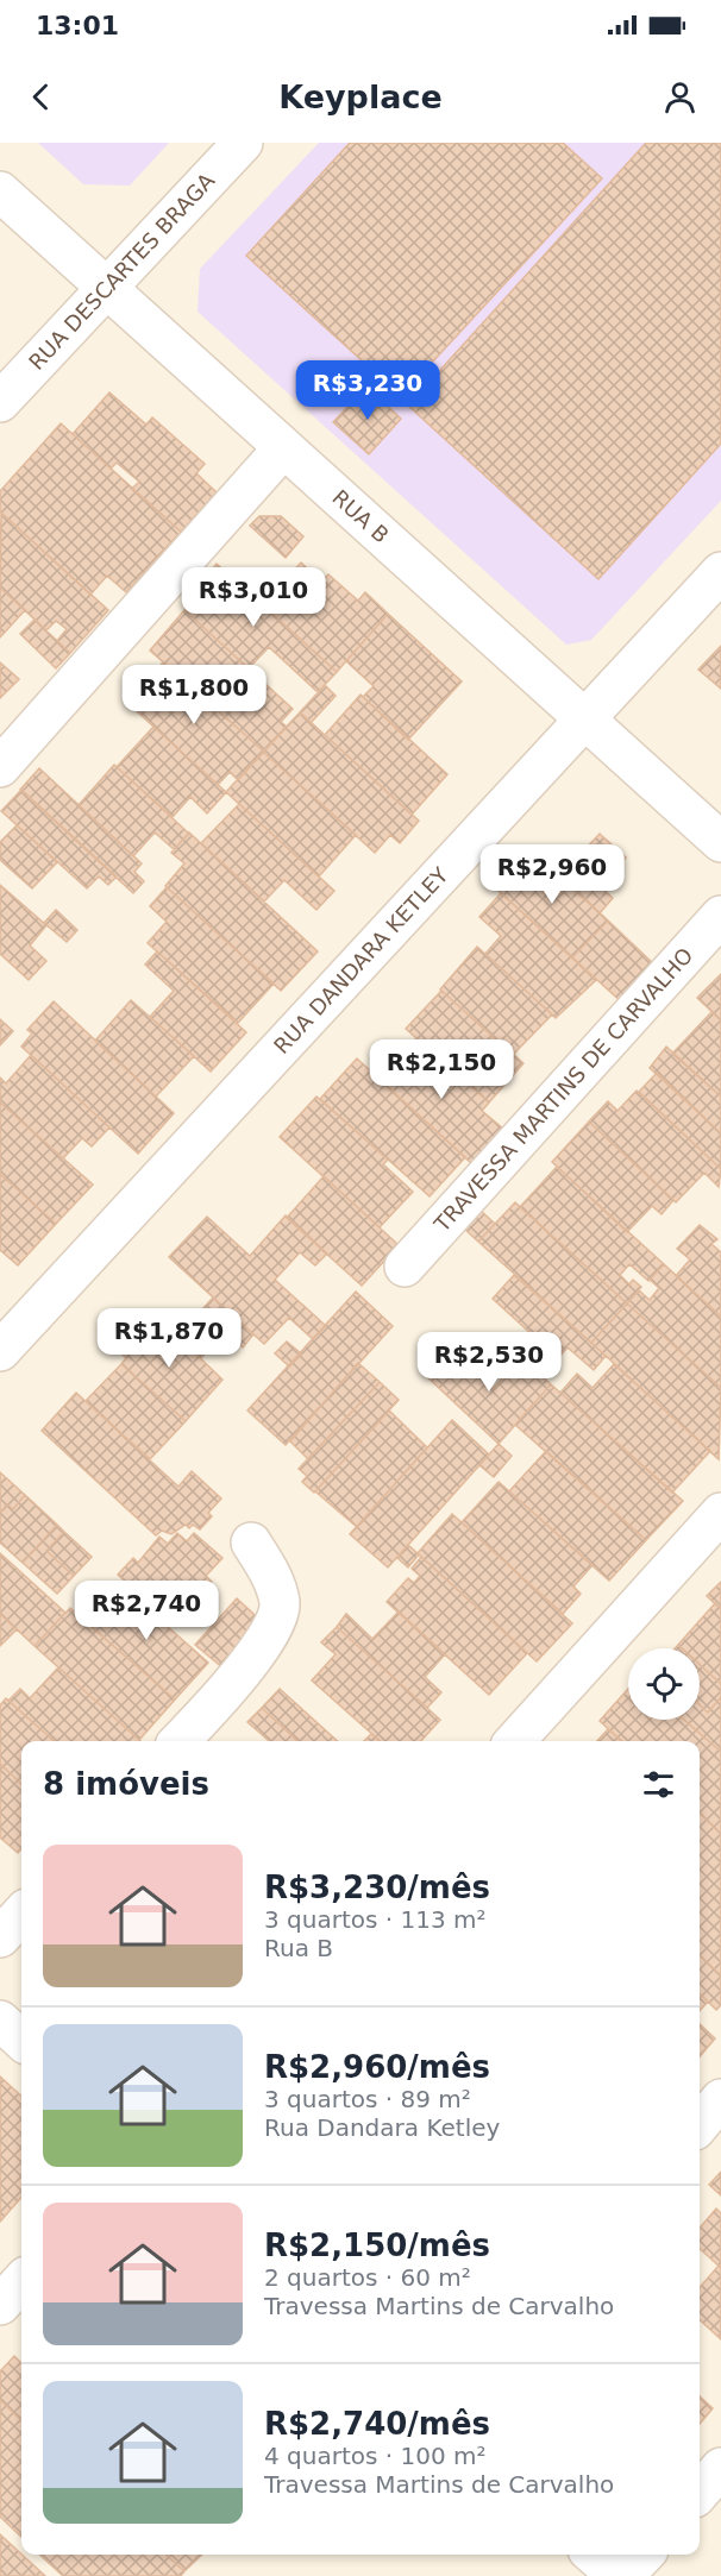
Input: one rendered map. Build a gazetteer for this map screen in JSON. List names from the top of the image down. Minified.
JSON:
{"streets":{"street":["RUA DESCARTES BRAGA","RUA B","RUA DANDARA KETLEY","TRAVESSA MARTINS DE CARVALHO"]},"crossings":[["RUA DESCARTES BRAGA","RUA B"],["RUA B","RUA DANDARA KETLEY"]],"page":{"status":"13:01","header":"Keyplace","price":["R$3,230","R$3,010","R$1,800","R$2,960","R$2,150","R$1,870","R$2,530","R$2,740"],"heading":"8 imóveis","list":[{"name":"R$3,230/mês","note":"3 quartos · 113 m² · Rua B"},{"name":"R$2,960/mês","note":"3 quartos · 89 m² · Rua Dandara Ketley"},{"name":"R$2,150/mês","note":"2 quartos · 60 m² · Travessa Martins de Carvalho"},{"name":"R$2,740/mês","note":"4 quartos · 100 m² · Travessa Martins de Carvalho"}]}}
